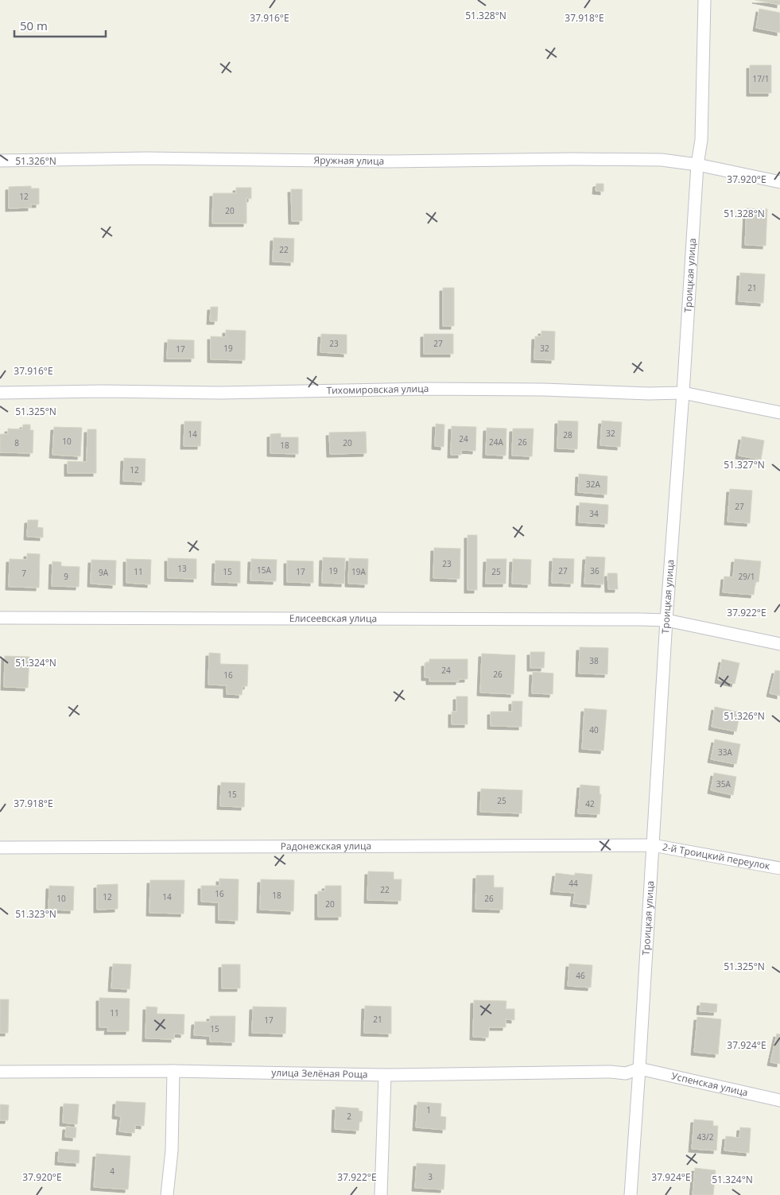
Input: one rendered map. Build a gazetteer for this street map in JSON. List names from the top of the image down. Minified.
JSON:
{"streets":{"street":["Яружная улица","Троицкая улица","Тихомировская улица","Елисеевская улица","Радонежская улица","2-й Троицкий переулок","улица Зелёная Роща","Успенская улица"]},"crossings":[["Яружная улица","Троицкая улица"],["Троицкая улица","Тихомировская улица"],["Троицкая улица","Елисеевская улица"],["Троицкая улица","Радонежская улица"],["Троицкая улица","2-й Троицкий переулок"],["Троицкая улица","улица Зелёная Роща"],["Троицкая улица","Успенская улица"],["Радонежская улица","2-й Троицкий переулок"],["улица Зелёная Роща","Успенская улица"]],"house_numbers":["17/1","12","20","22","21","23","27","19","32","17","32","14","28","24","10","24А","26","8","20","18","12","32А","27","34","23","13","15А","19","27","36","11","15","17","19А","25","9А","7","9","29/1","38","24","26","16","40","33А","35А","15","25","42","44","22","16","18","12","14","10","26","20","46","11","21","17","15","1","2","43/2","4","3"],"scale_bar":"50 m","coordinates":["51.328°N","37.916°E","37.918°E","51.326°N","37.920°E","51.325°N","51.327°N","37.922°E","51.324°N","51.323°N","37.924°E"]}
